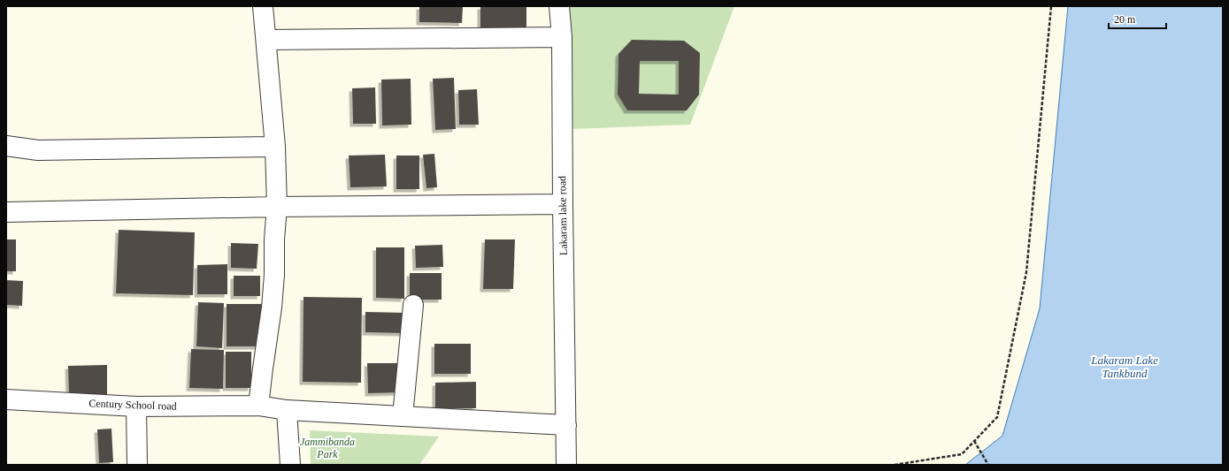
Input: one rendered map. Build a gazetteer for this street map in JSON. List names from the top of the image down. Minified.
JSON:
{"streets":{"street":["Lakaram lake road","Century School road"]},"crossings":[["Lakaram lake road","Century School road"]],"water":["Lakaram Lake Tankbund"],"parks":["Jammibanda Park"],"scale_bar":"20 m"}
